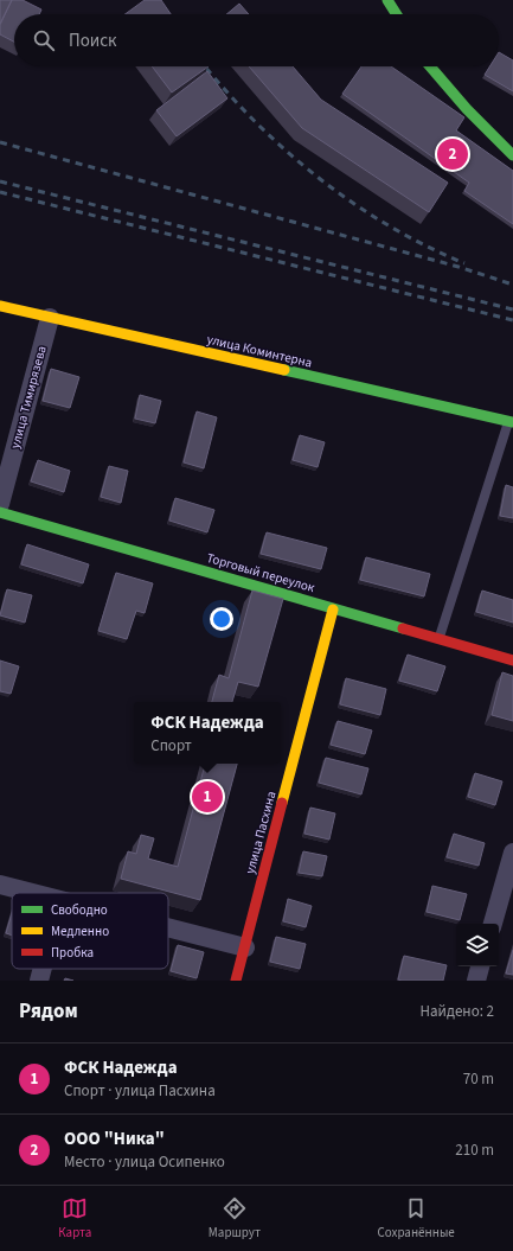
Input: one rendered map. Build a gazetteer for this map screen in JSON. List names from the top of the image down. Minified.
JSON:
{"streets":{"street":["улица Коминтерна","улица Тимирязева","Торговый переулок","улица Пасхина"]},"crossings":[["улица Коминтерна","улица Тимирязева"],["Торговый переулок","улица Пасхина"]],"legend":["Свободно","Медленно","Пробка"],"page":{"search":"Поиск","pins":["2","1"],"popup":["ФСК Надежда","Спорт"],"heading":["Рядом","Найдено: 2"],"list":[{"mark":"1","name":"ФСК Надежда","note":"Спорт · улица Пасхина","value":"70 m"},{"mark":"2","name":"ООО \"Ника\"","note":"Место · улица Осипенко","value":"210 m"}],"nav":["Карта","Маршрут","Сохранённые"]}}
